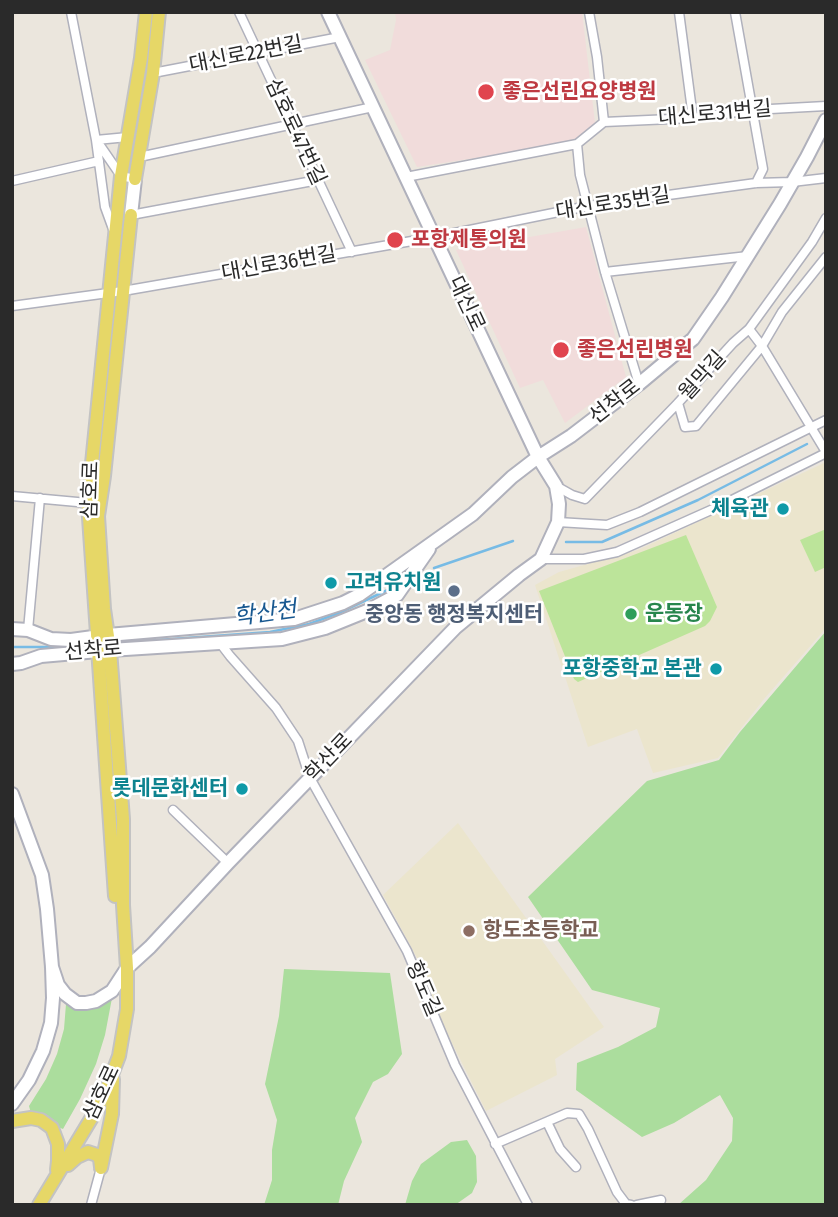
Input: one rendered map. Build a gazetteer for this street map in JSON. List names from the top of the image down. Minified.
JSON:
{"streets":{"main road":["삼호로"],"street":["대신로22번길","대신로31번길","삼호로47번길","대신로35번길","대신로36번길","대신로","월막길","선착로","학산로","항도길"]},"crossings":[["대신로22번길","삼호로47번길"],["대신로22번길","대신로"],["대신로22번길","삼호로"],["삼호로47번길","대신로36번길"],["대신로35번길","대신로36번길"],["대신로35번길","대신로"],["대신로35번길","선착로"],["대신로36번길","대신로"],["대신로36번길","삼호로"],["대신로","월막길"],["대신로","선착로"],["대신로","학산로"],["선착로","삼호로"],["선착로","항도길"],["삼호로","학산로"],["학산로","항도길"]],"water":["학산천"],"places":["좋은선린요양병원","포항제통의원","좋은선린병원","체육관","고려유치원","중앙동 행정복지센터","운동장","포항중학교 본관","롯데문화센터","항도초등학교"]}
